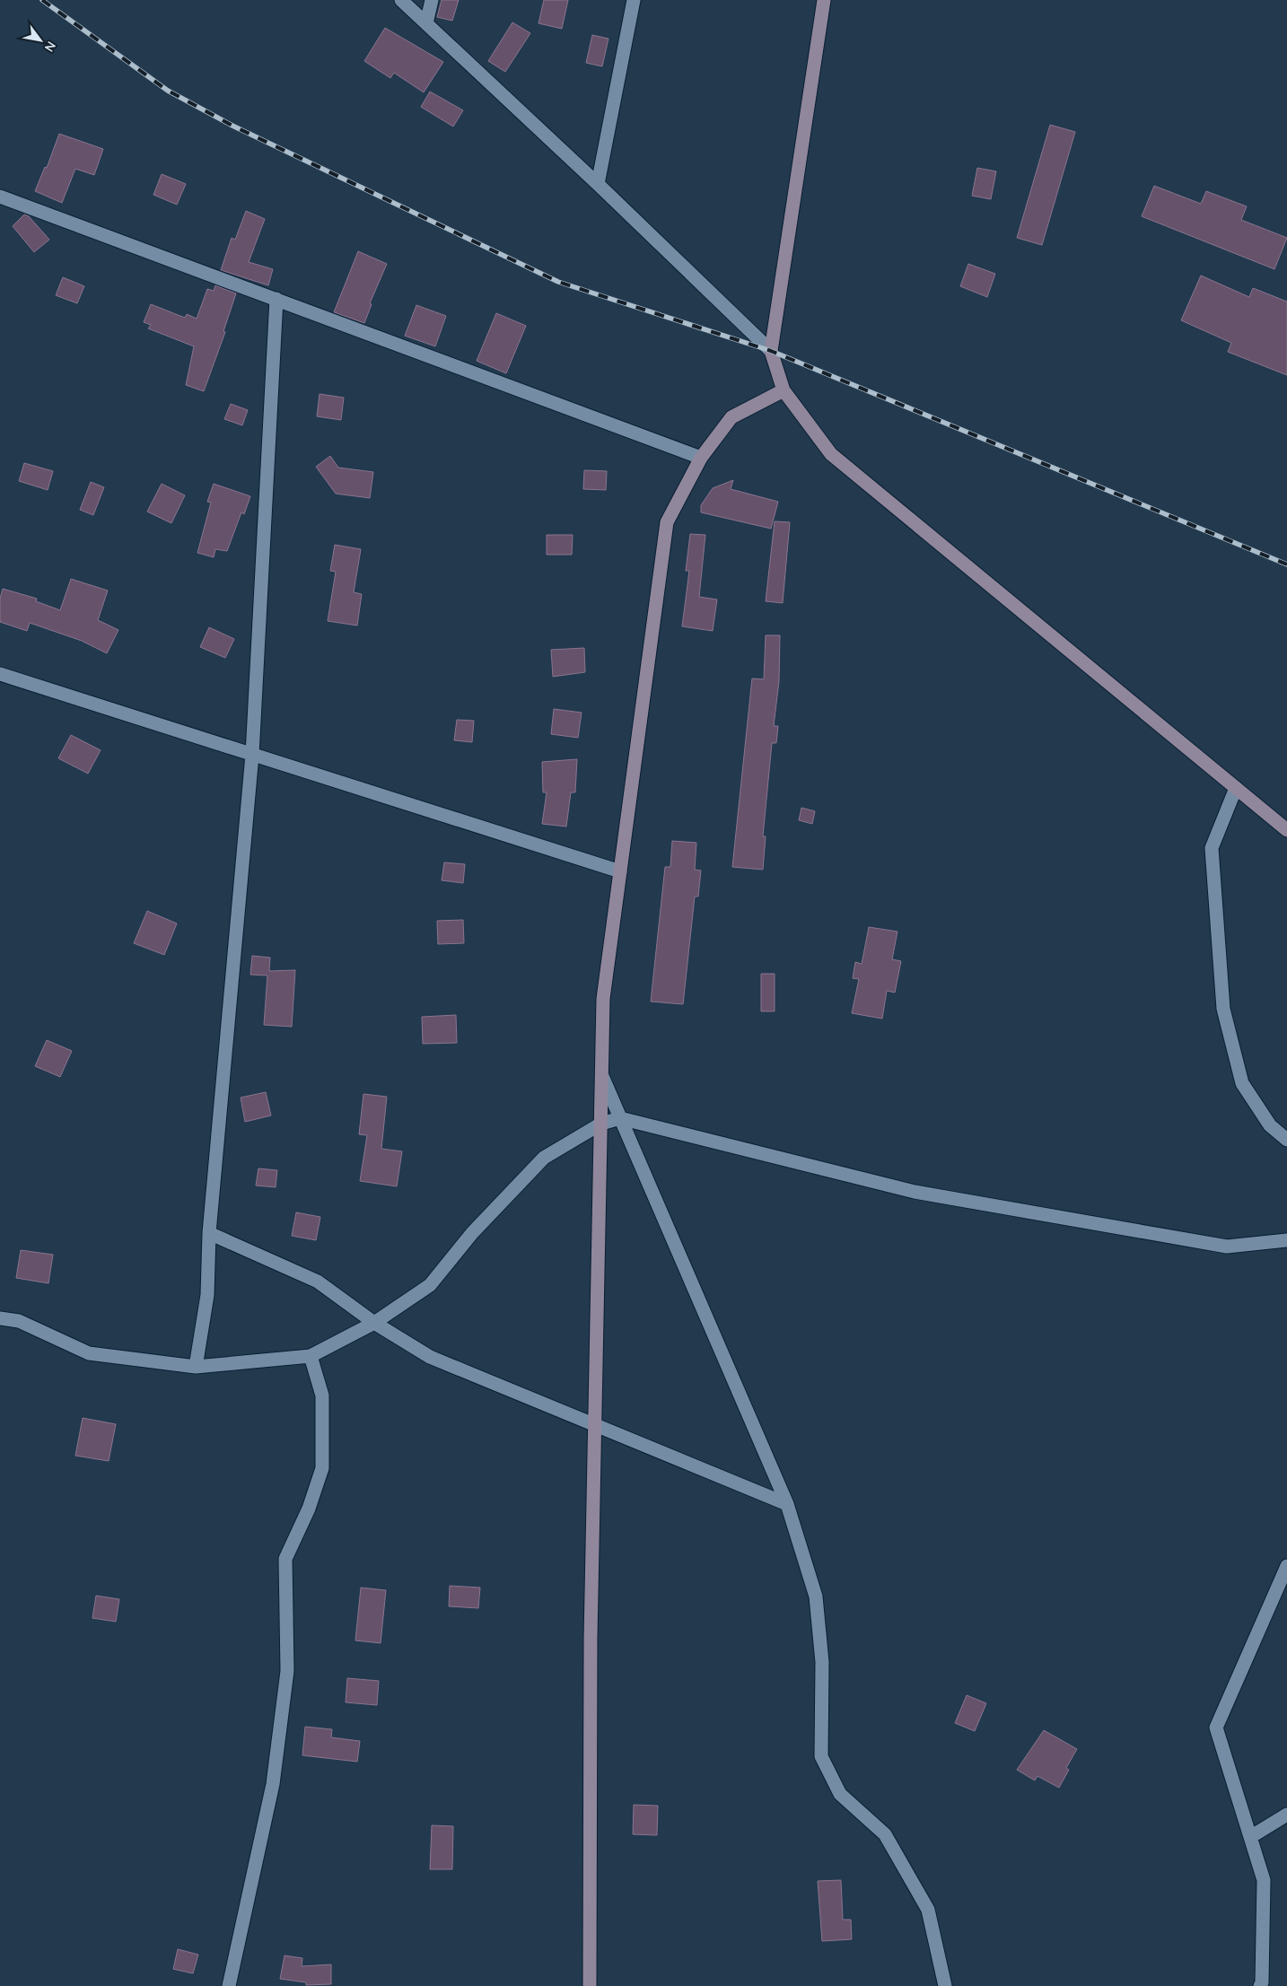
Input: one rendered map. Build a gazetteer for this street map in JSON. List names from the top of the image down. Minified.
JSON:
{"north":"bottom right"}
